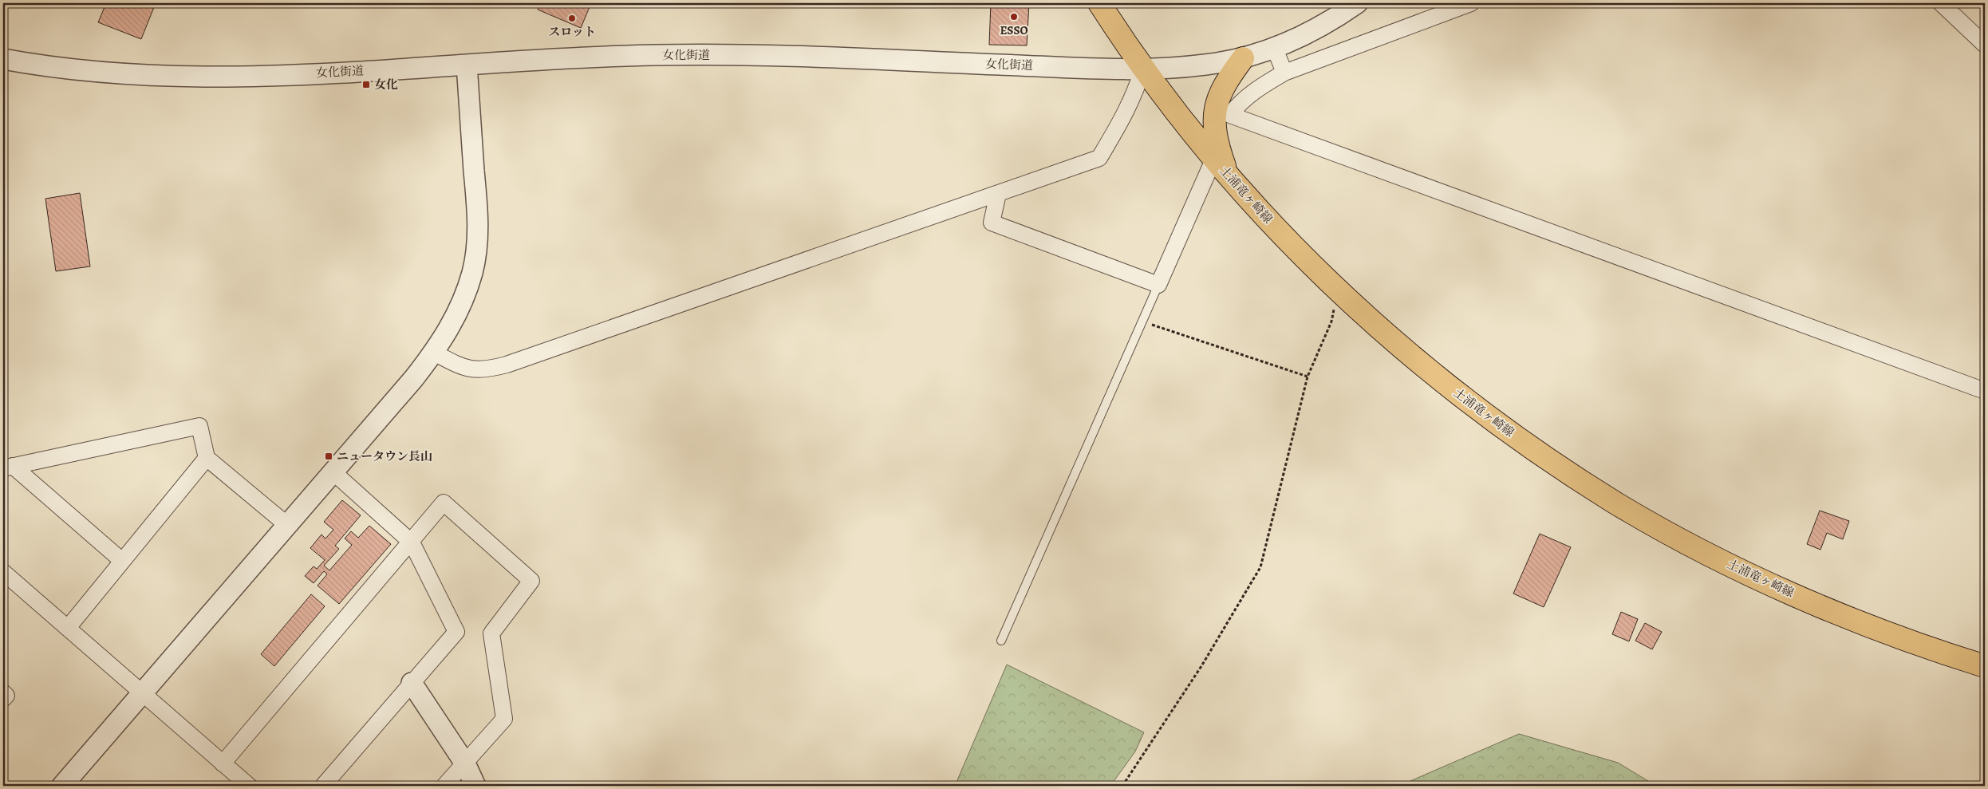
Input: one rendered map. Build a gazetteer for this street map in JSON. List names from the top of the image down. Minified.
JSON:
{"streets":{"main road":["土浦竜ヶ崎線"],"street":["女化街道"]},"crossings":[["女化街道","土浦竜ヶ崎線"]],"places":{"other":["ESSO","スロット"],"transit":["女化","ニュータウン長山"]}}
